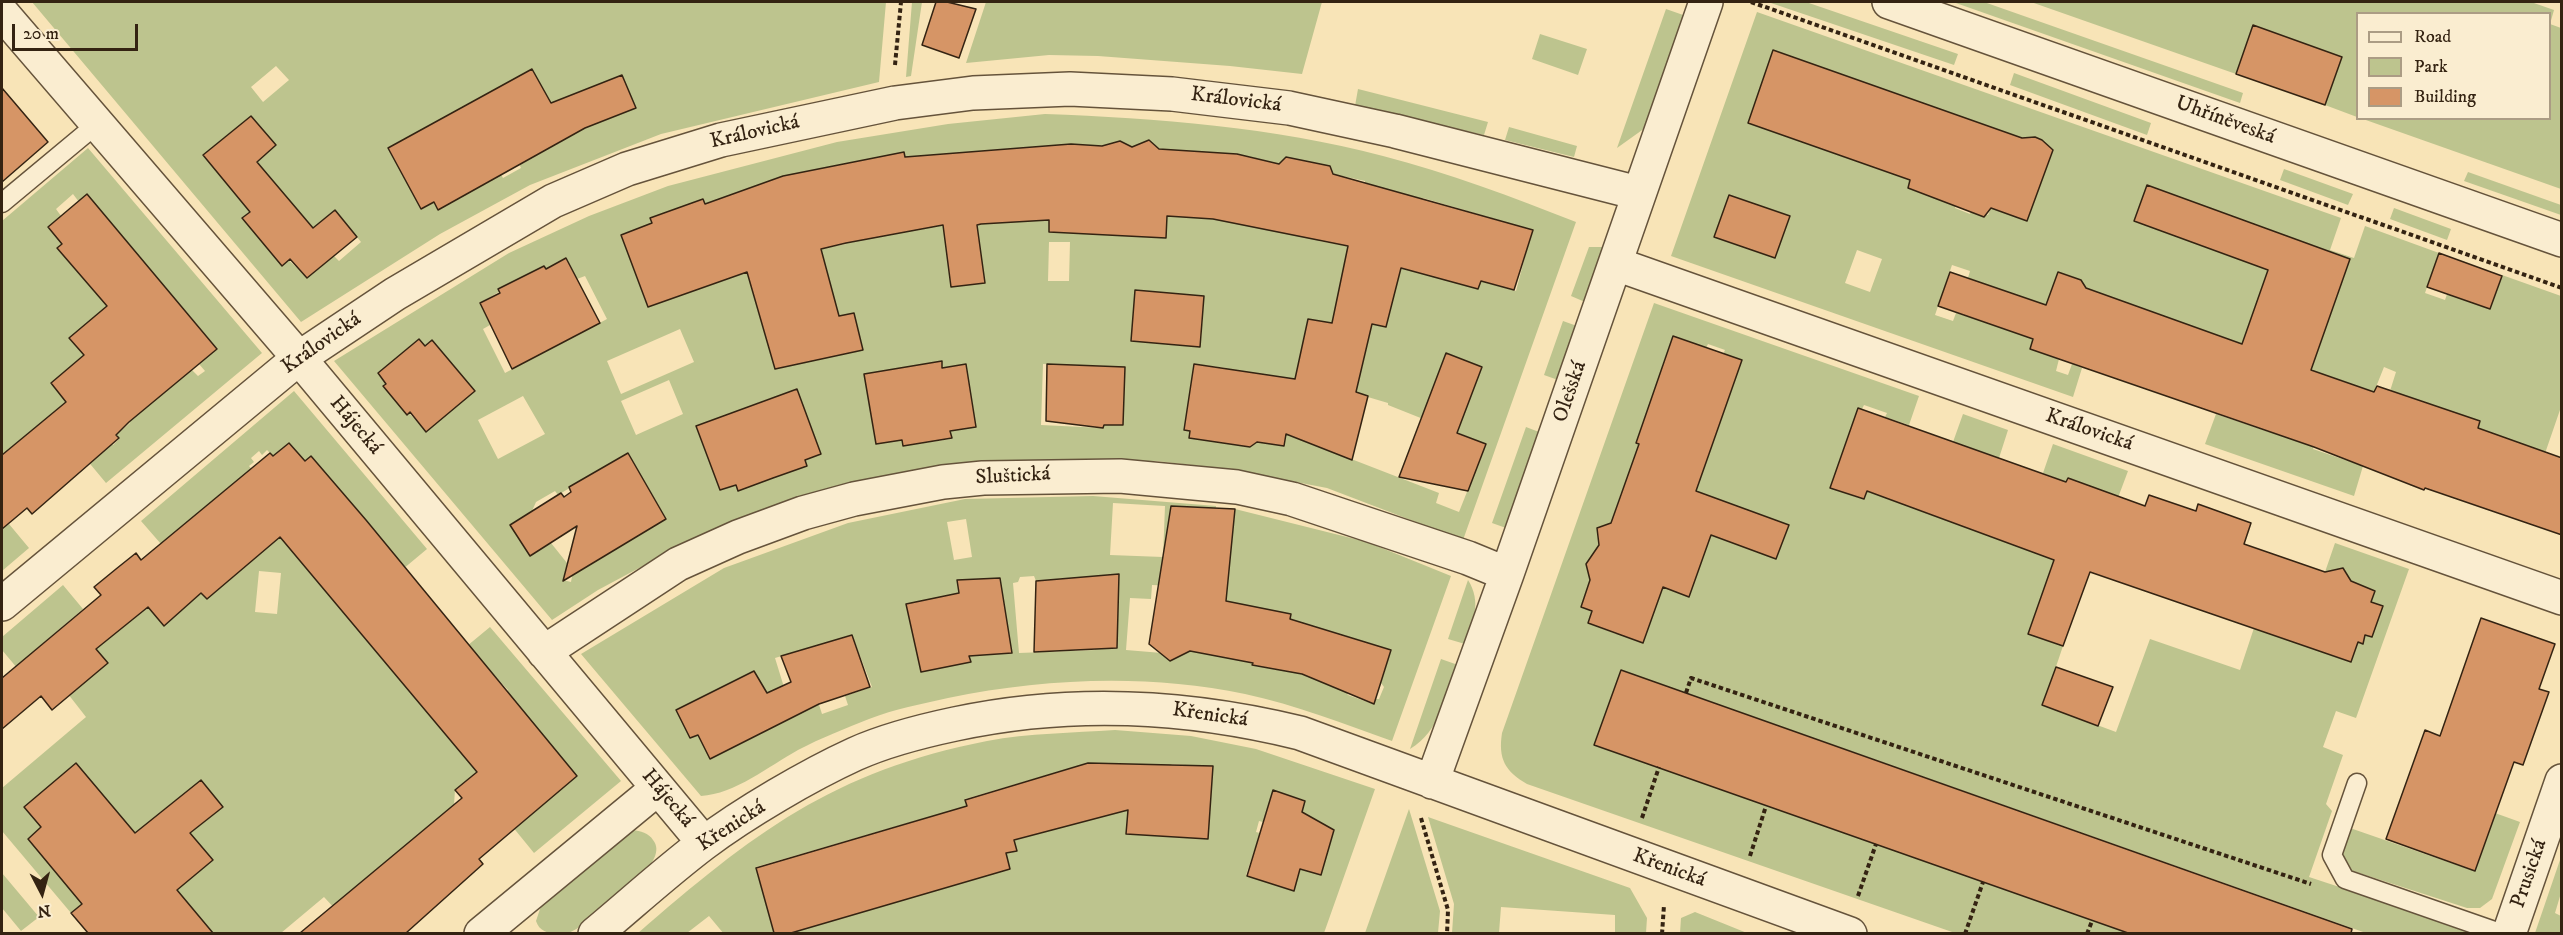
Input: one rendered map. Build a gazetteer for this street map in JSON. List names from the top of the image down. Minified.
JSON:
{"streets":{"street":["Královická","Uhříněveská","Olešská","Hájecká","Sluštická","Křenická","Prusická"]},"crossings":[["Královická","Olešská"],["Královická","Hájecká"],["Olešská","Sluštická"],["Olešská","Křenická"],["Hájecká","Sluštická"],["Hájecká","Křenická"]],"legend":["Road","Park","Building"],"scale_bar":"20 m","north":"bottom"}
